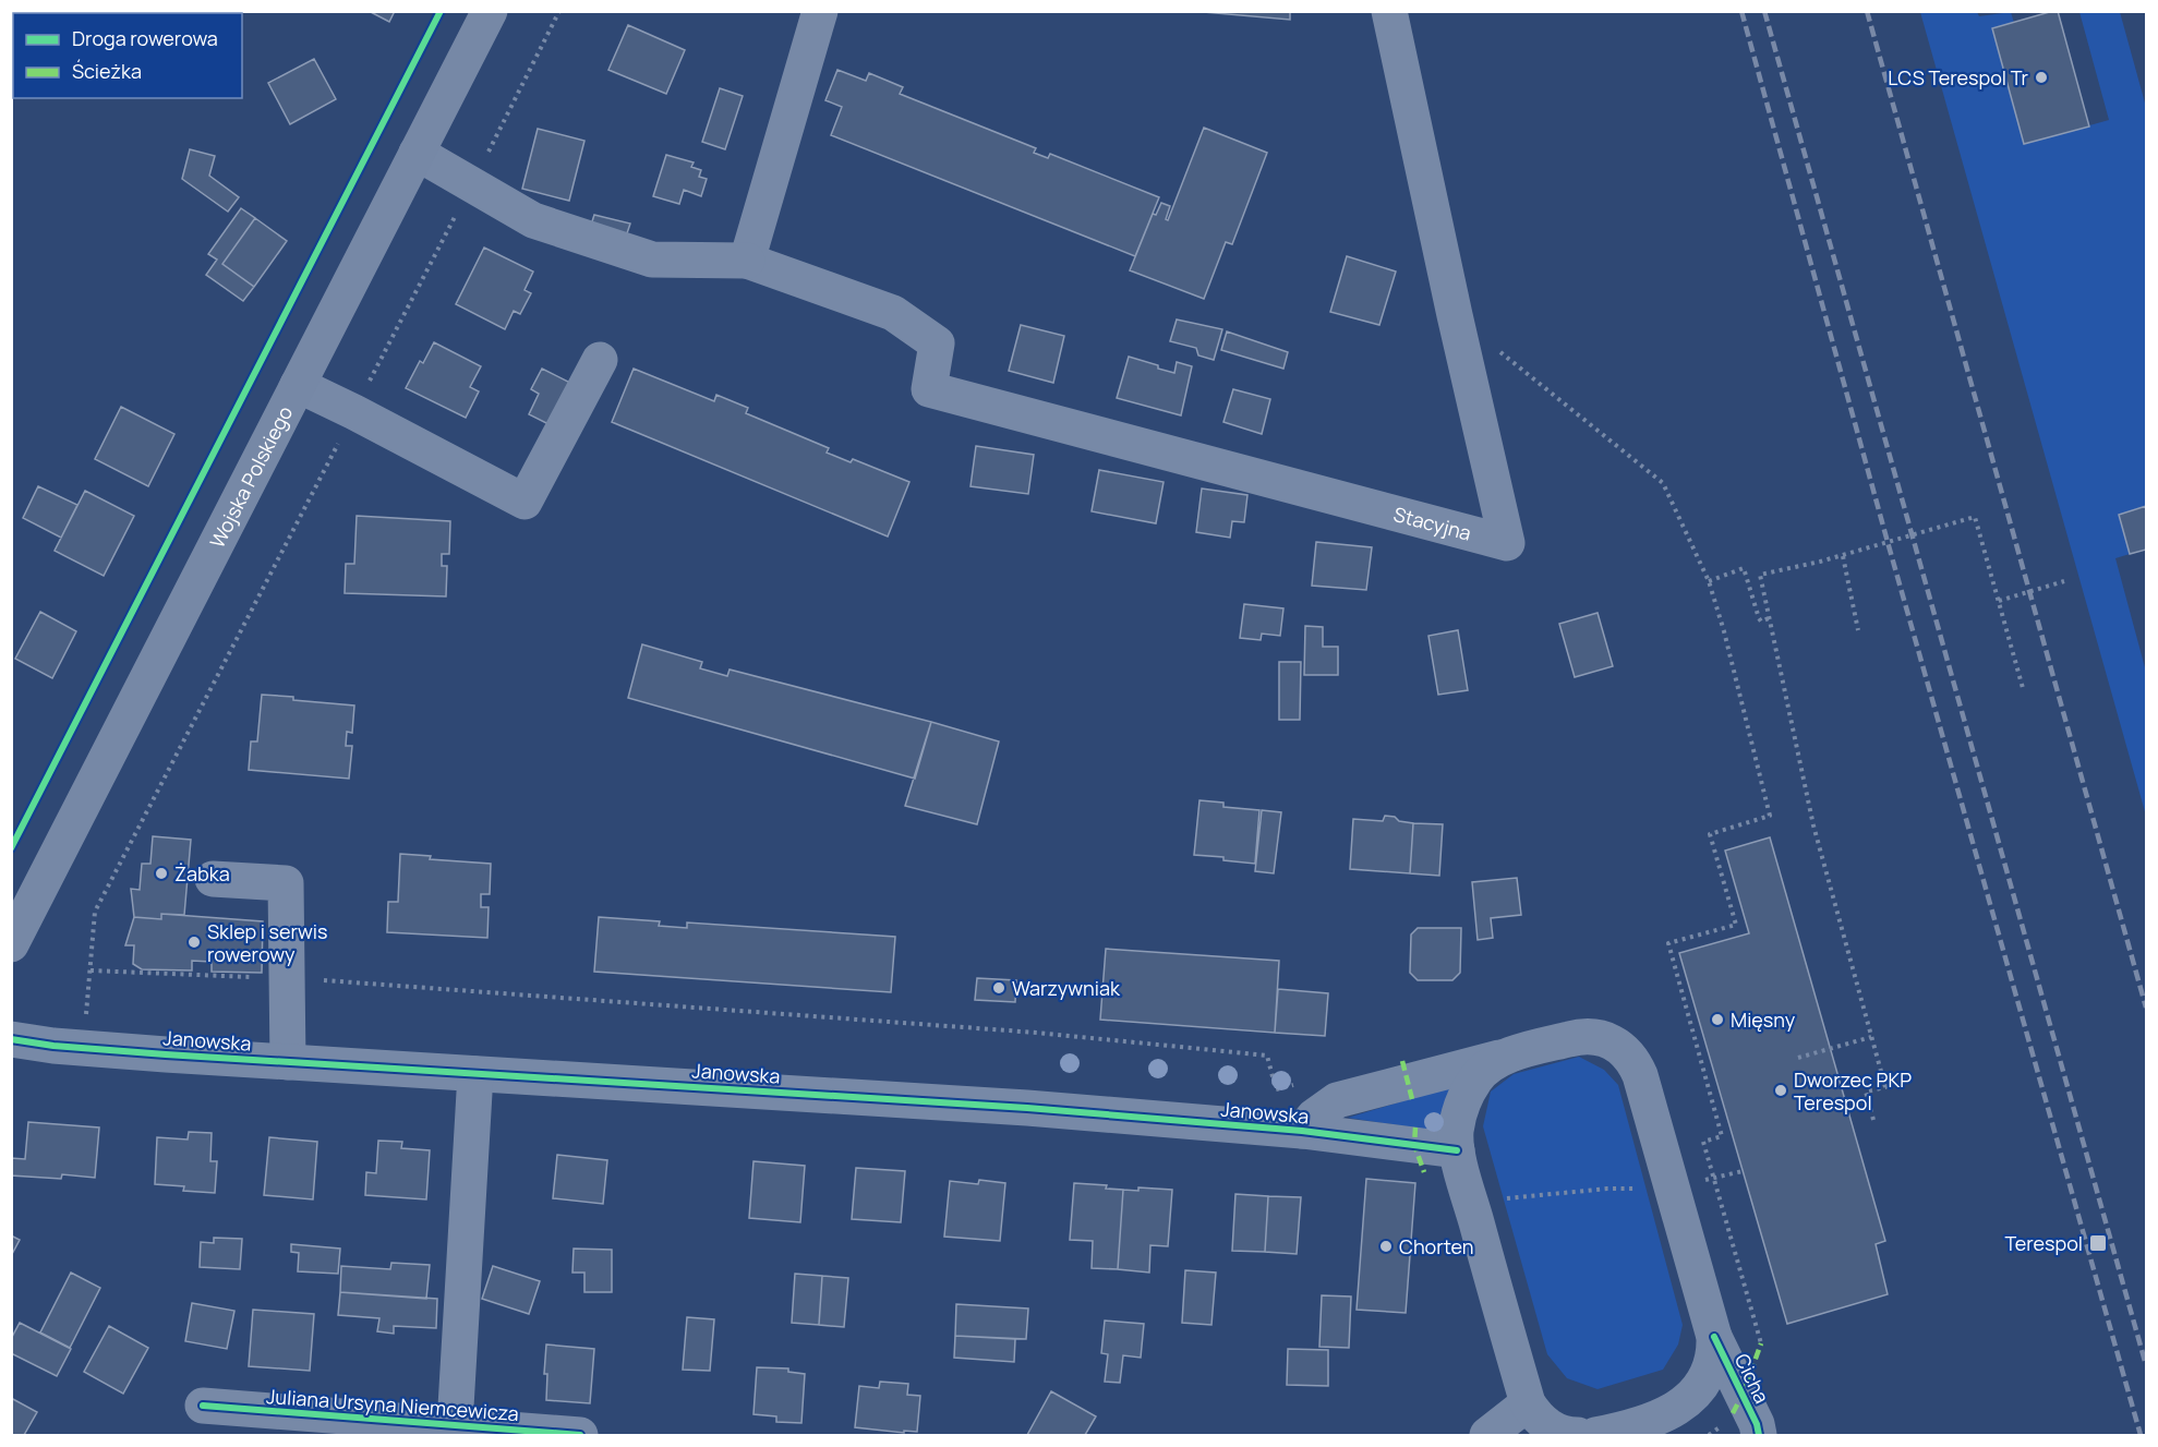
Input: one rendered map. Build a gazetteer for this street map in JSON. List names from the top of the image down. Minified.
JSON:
{"streets":{"main road":["Wojska Polskiego"],"street":["Stacyjna","Janowska","Cicha","Juliana Ursyna Niemcewicza"]},"places":{"other":["LCS Terespol Tr","Żabka","Sklep i serwis rowerowy","Warzywniak","Mięsny","Dworzec PKP Terespol","Chorten"],"transit":["Terespol"]},"legend":["Droga rowerowa","Ścieżka"]}
